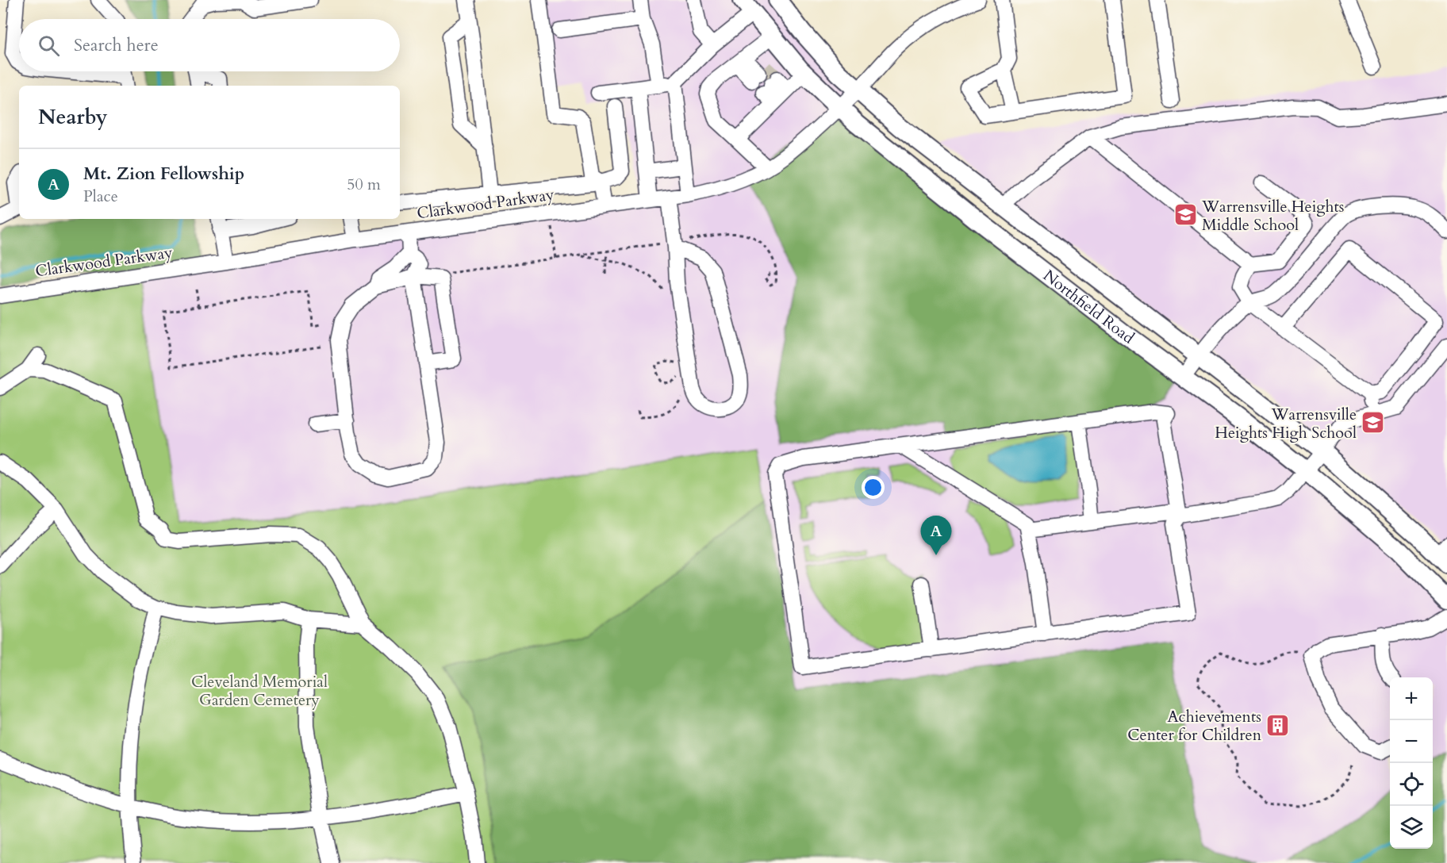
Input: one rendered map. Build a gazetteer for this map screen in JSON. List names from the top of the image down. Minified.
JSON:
{"streets":{"main road":["Northfield Road"],"street":["Clarkwood Parkway"]},"crossings":[["Clarkwood Parkway","Northfield Road"]],"parks":["Cleveland Memorial Garden Cemetery"],"places":{"school or university":["Warrensville Heights Middle School","Warrensville Heights High School"],"building":["Achievements Center for Children"]},"page":{"search":"Search here","heading":"Nearby","list":[{"mark":"A","name":"Mt. Zion Fellowship","note":"Place","value":"50 m"}],"pins":"A","map_buttons":["+","−"]}}
